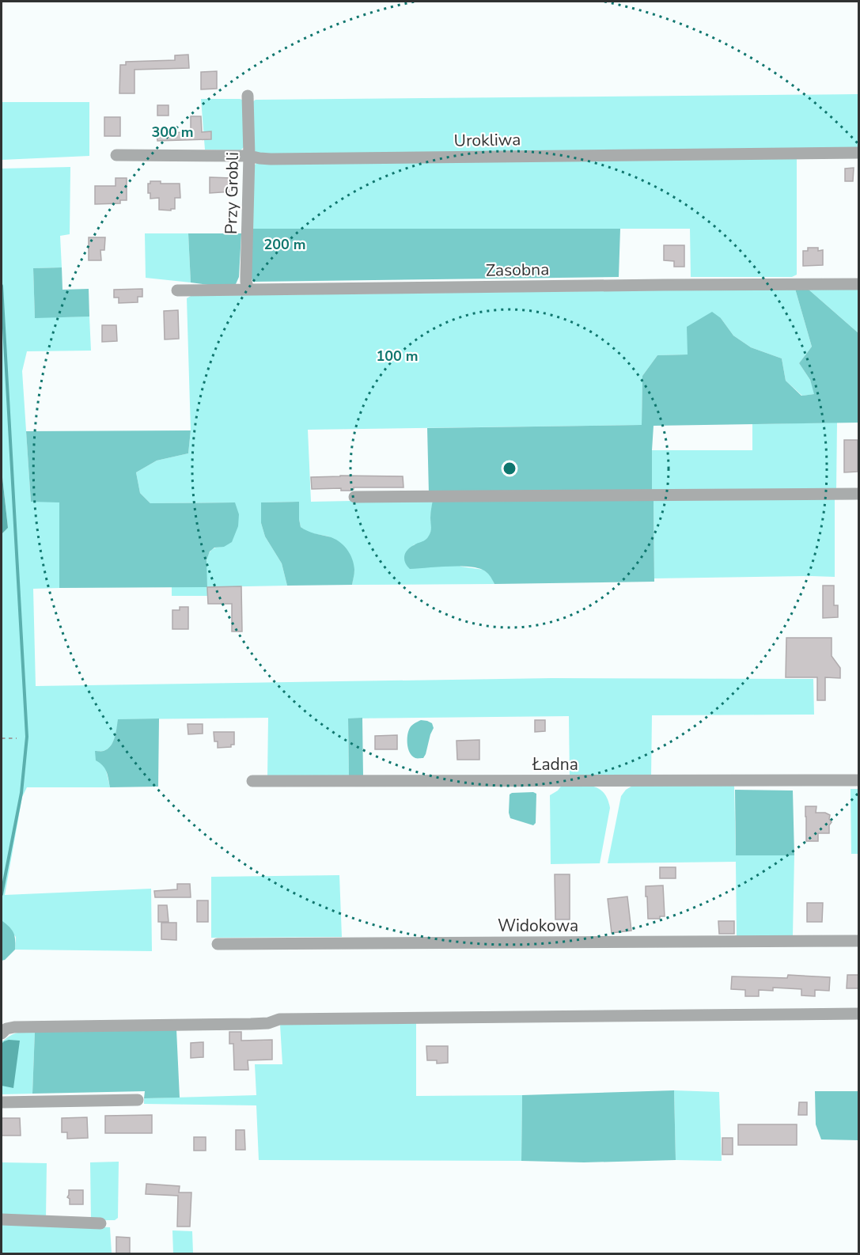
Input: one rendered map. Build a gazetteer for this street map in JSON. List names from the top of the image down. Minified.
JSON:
{"streets":{"street":["Urokliwa","Przy Grobli","Zasobna","Ładna","Widokowa"]},"crossings":[["Urokliwa","Przy Grobli"],["Przy Grobli","Zasobna"]],"rings":["300 m","200 m","100 m"]}
